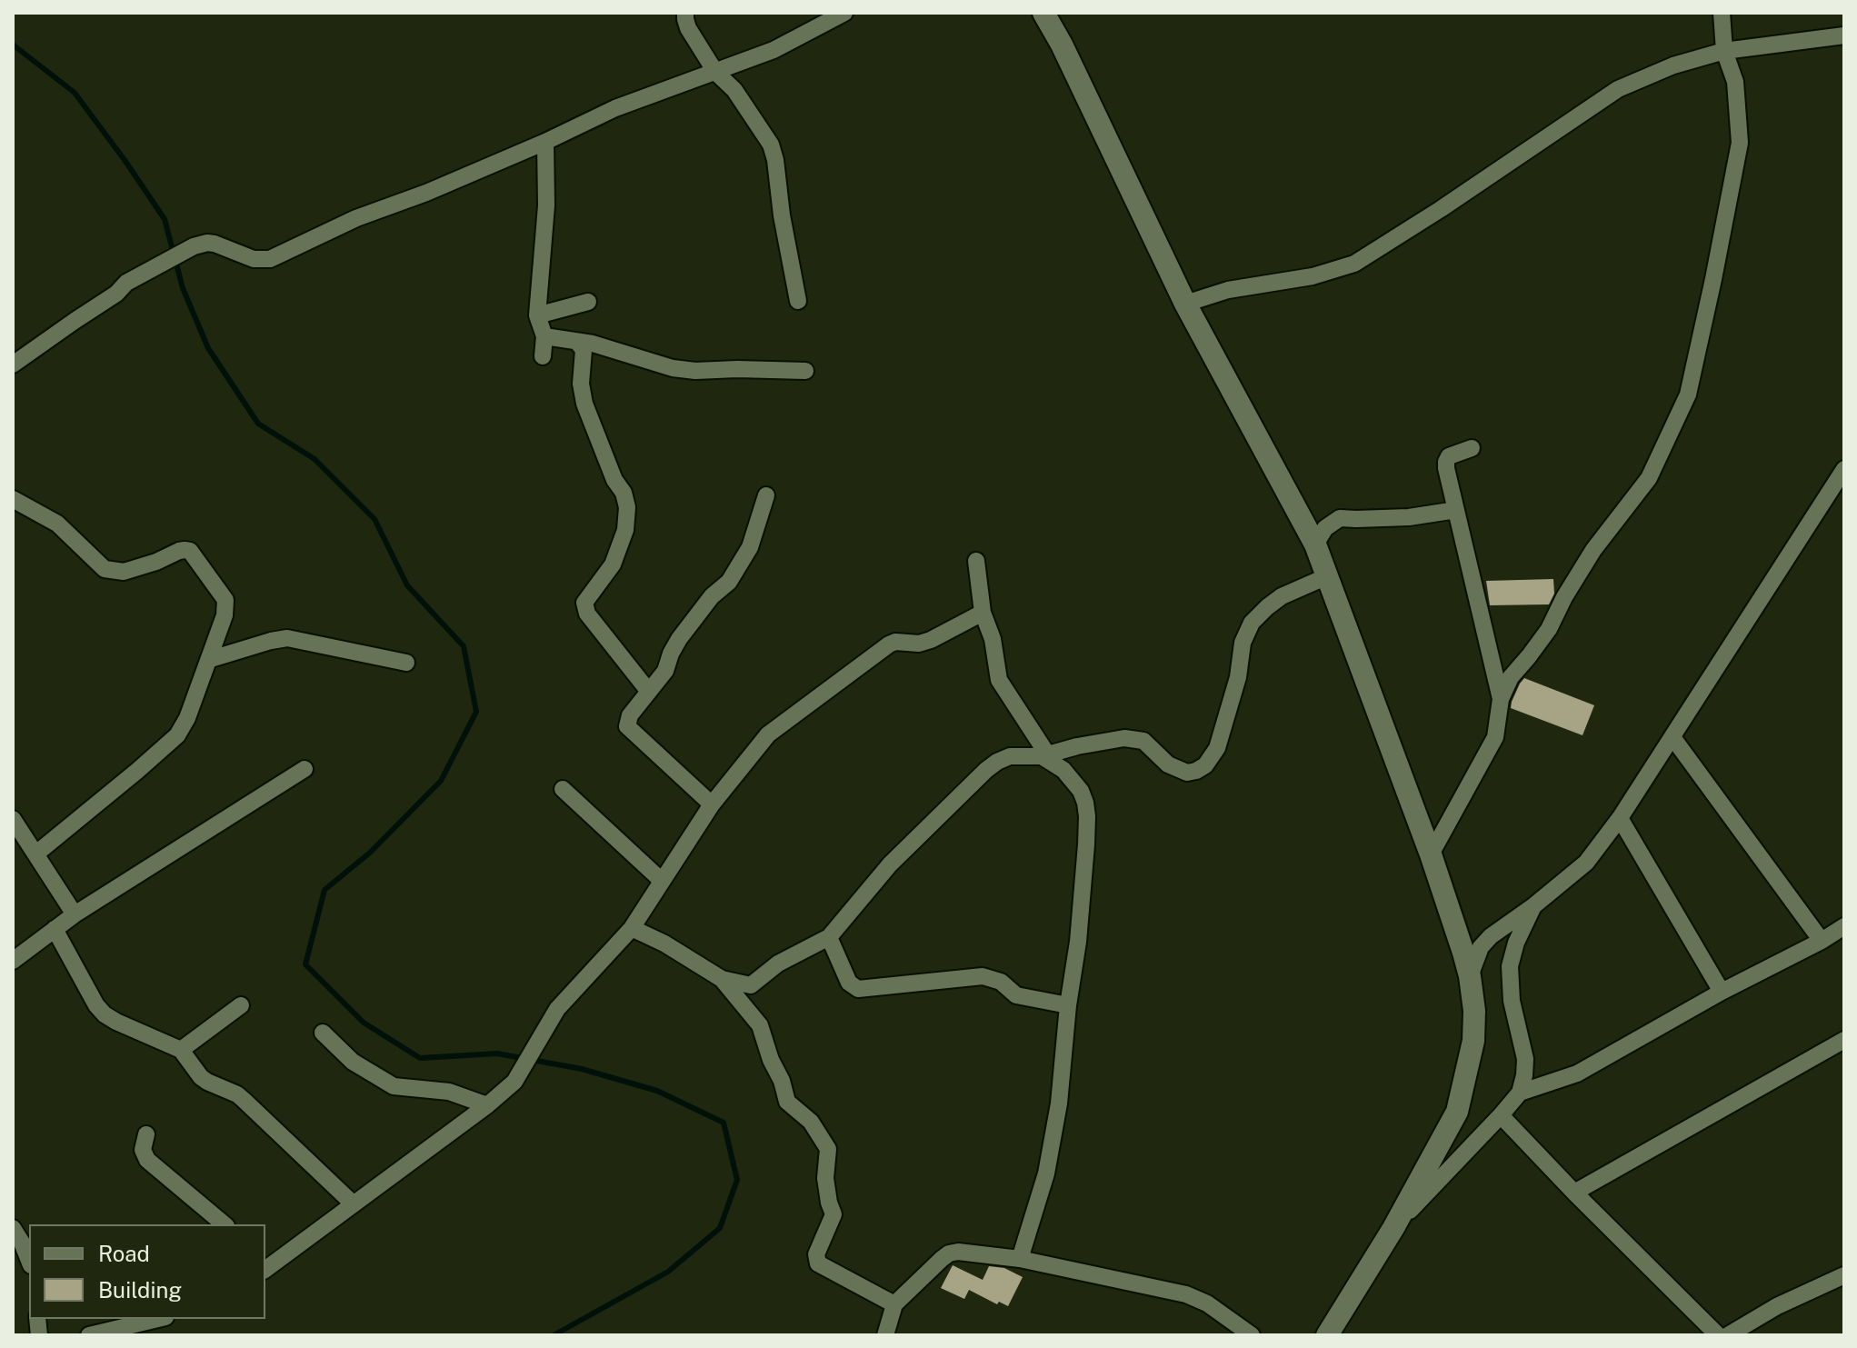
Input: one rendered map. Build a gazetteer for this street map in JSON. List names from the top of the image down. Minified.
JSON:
{"legend":["Road","Building"]}
